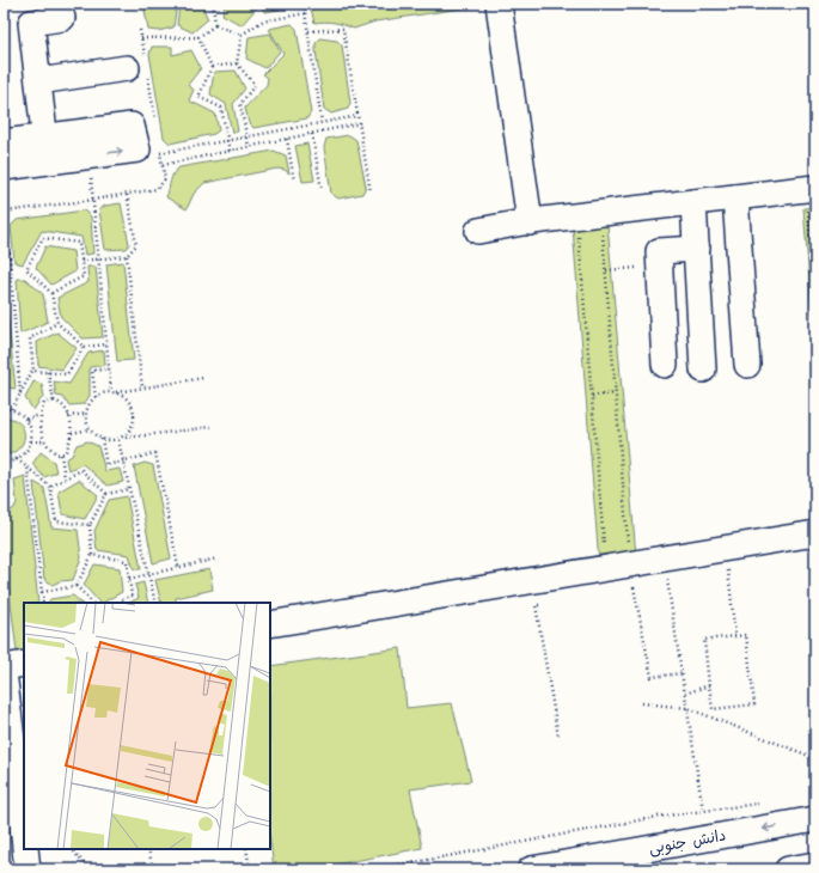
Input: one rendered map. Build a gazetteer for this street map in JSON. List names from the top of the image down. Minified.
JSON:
{"streets":{"lane":["دانش جنوبی"]},"one_way":["دانش جنوبی"]}
